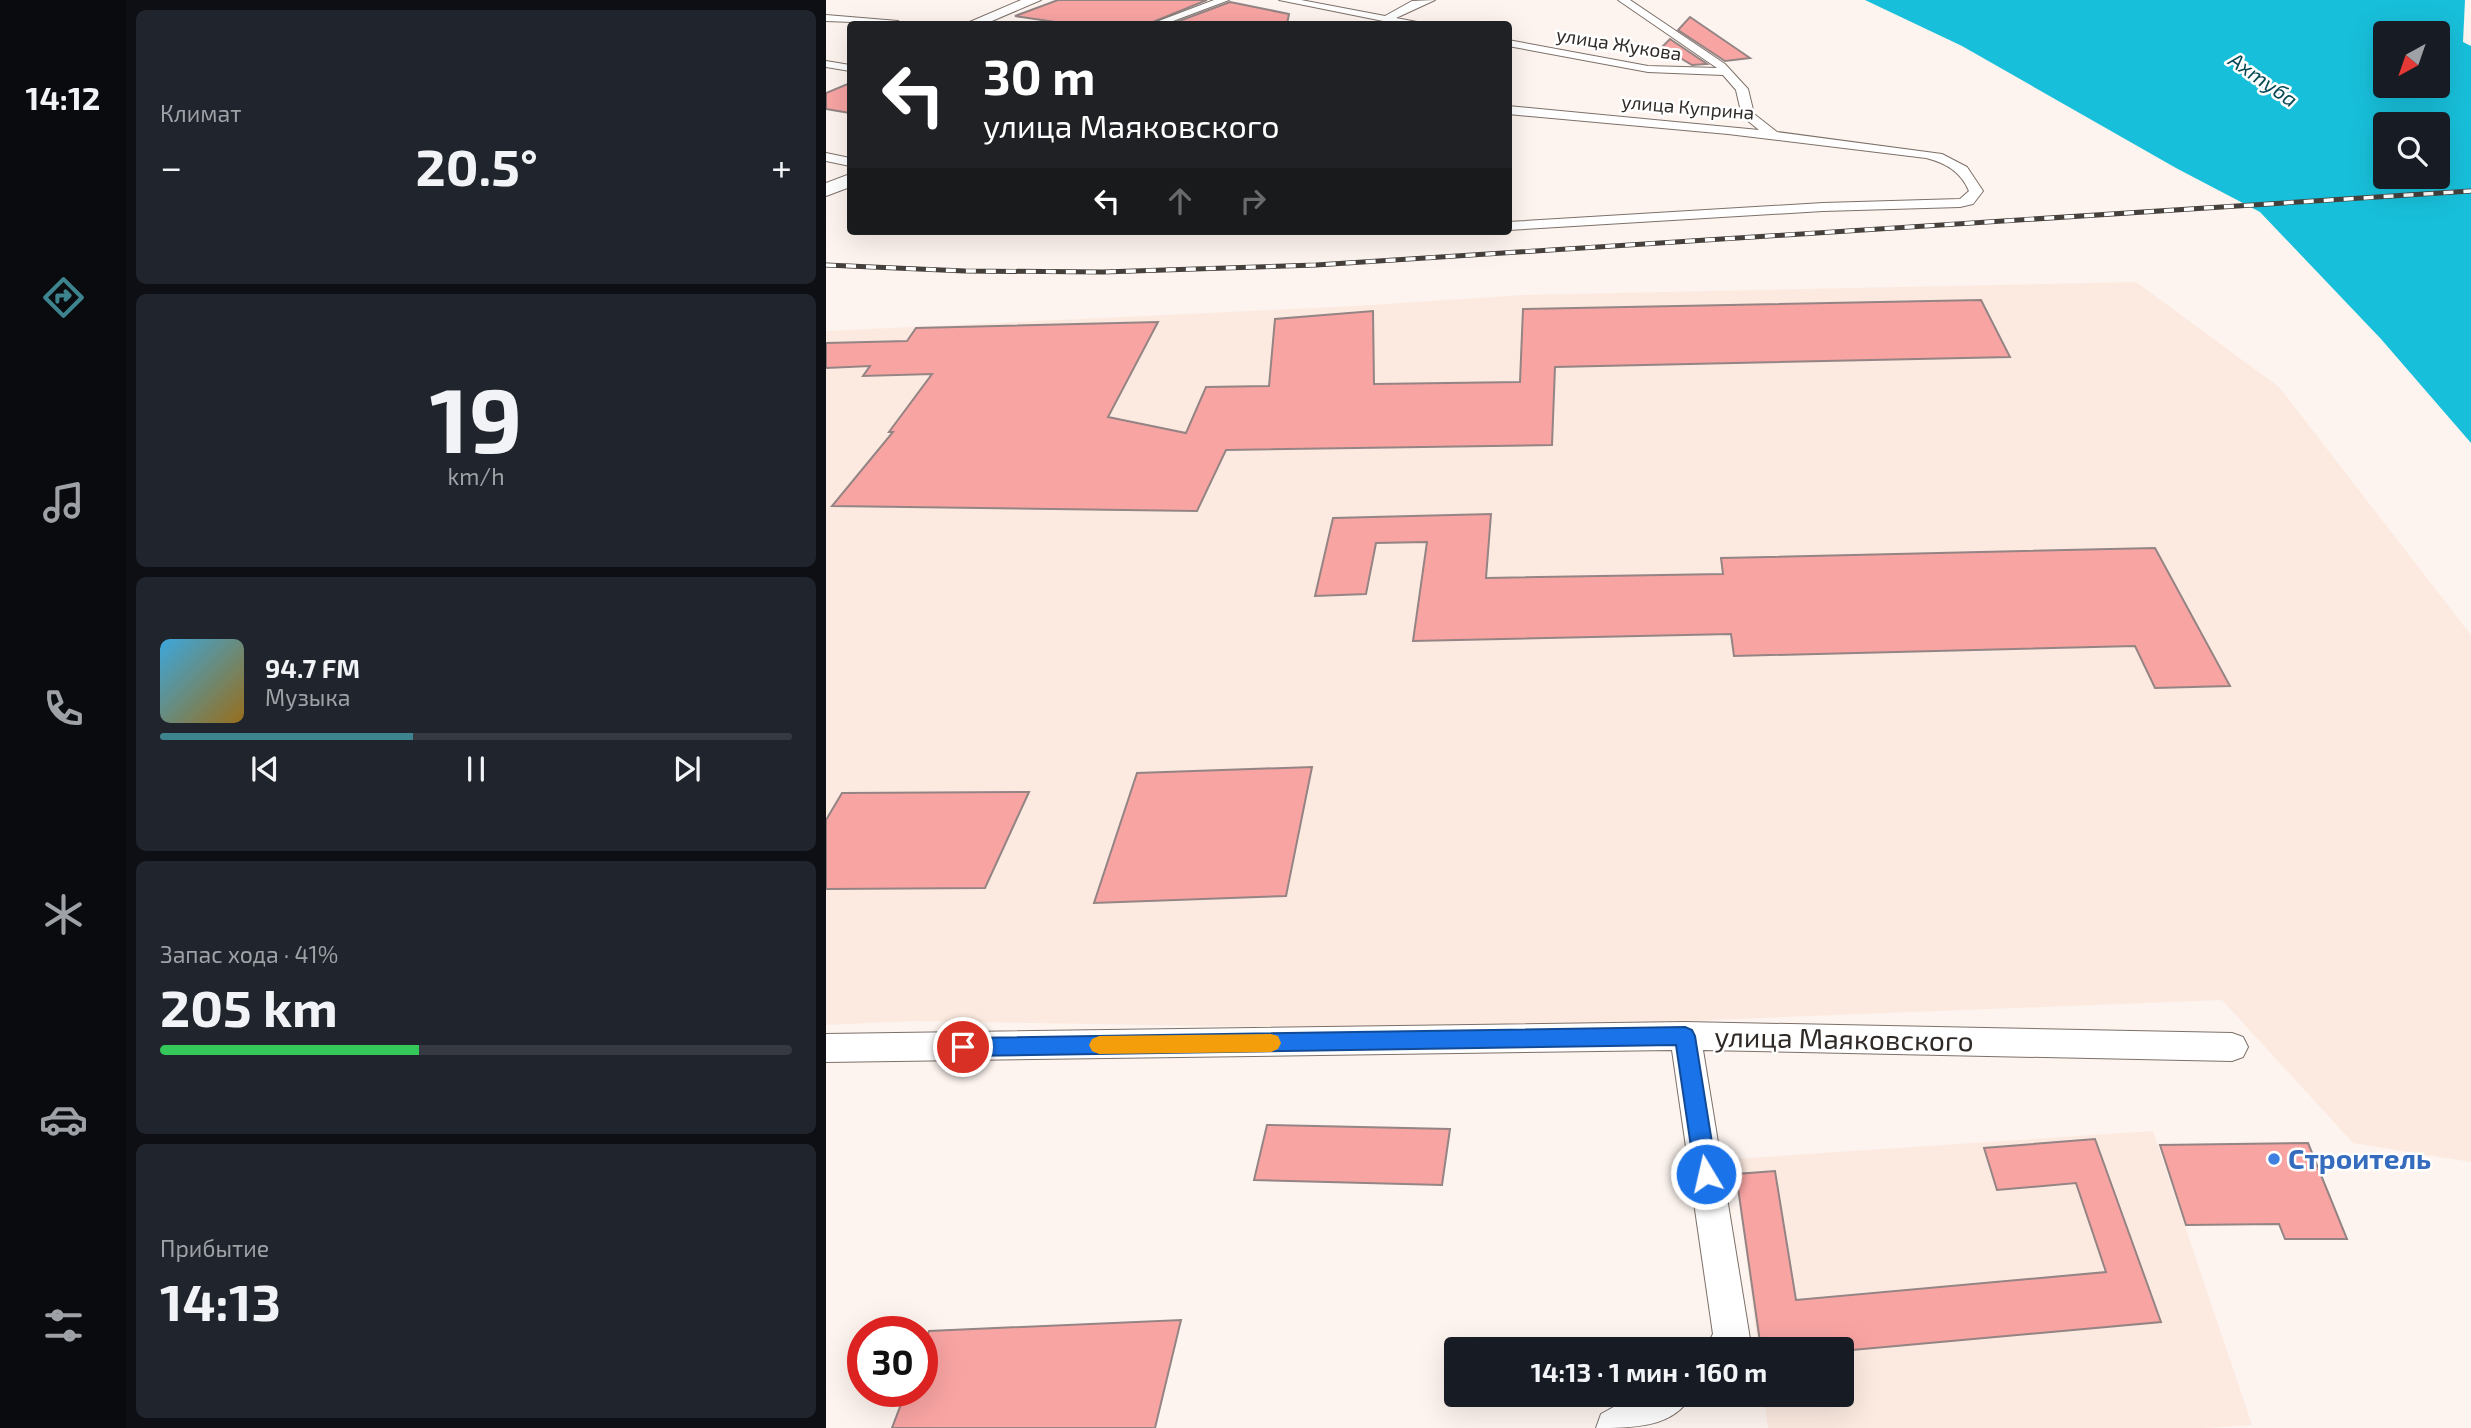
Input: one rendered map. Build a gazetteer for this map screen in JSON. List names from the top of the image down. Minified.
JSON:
{"streets":{"street":["улица Жукова","улица Куприна","улица Маяковского"]},"water":["Ахтуба"],"places":["Строитель"],"north":"bottom left","page":{"tabs":"14:12","tile":["Климат",["19","km/h"],["Запас хода · 41%","205 km"],["Прибытие","14:13"]],"turn":["30 m","улица Маяковского"],"heat":["−","20.5°","+"],"song":["94.7 FM","Музыка"],"limit":"30","trip":"14:13 · 1 мин · 160 m"}}
